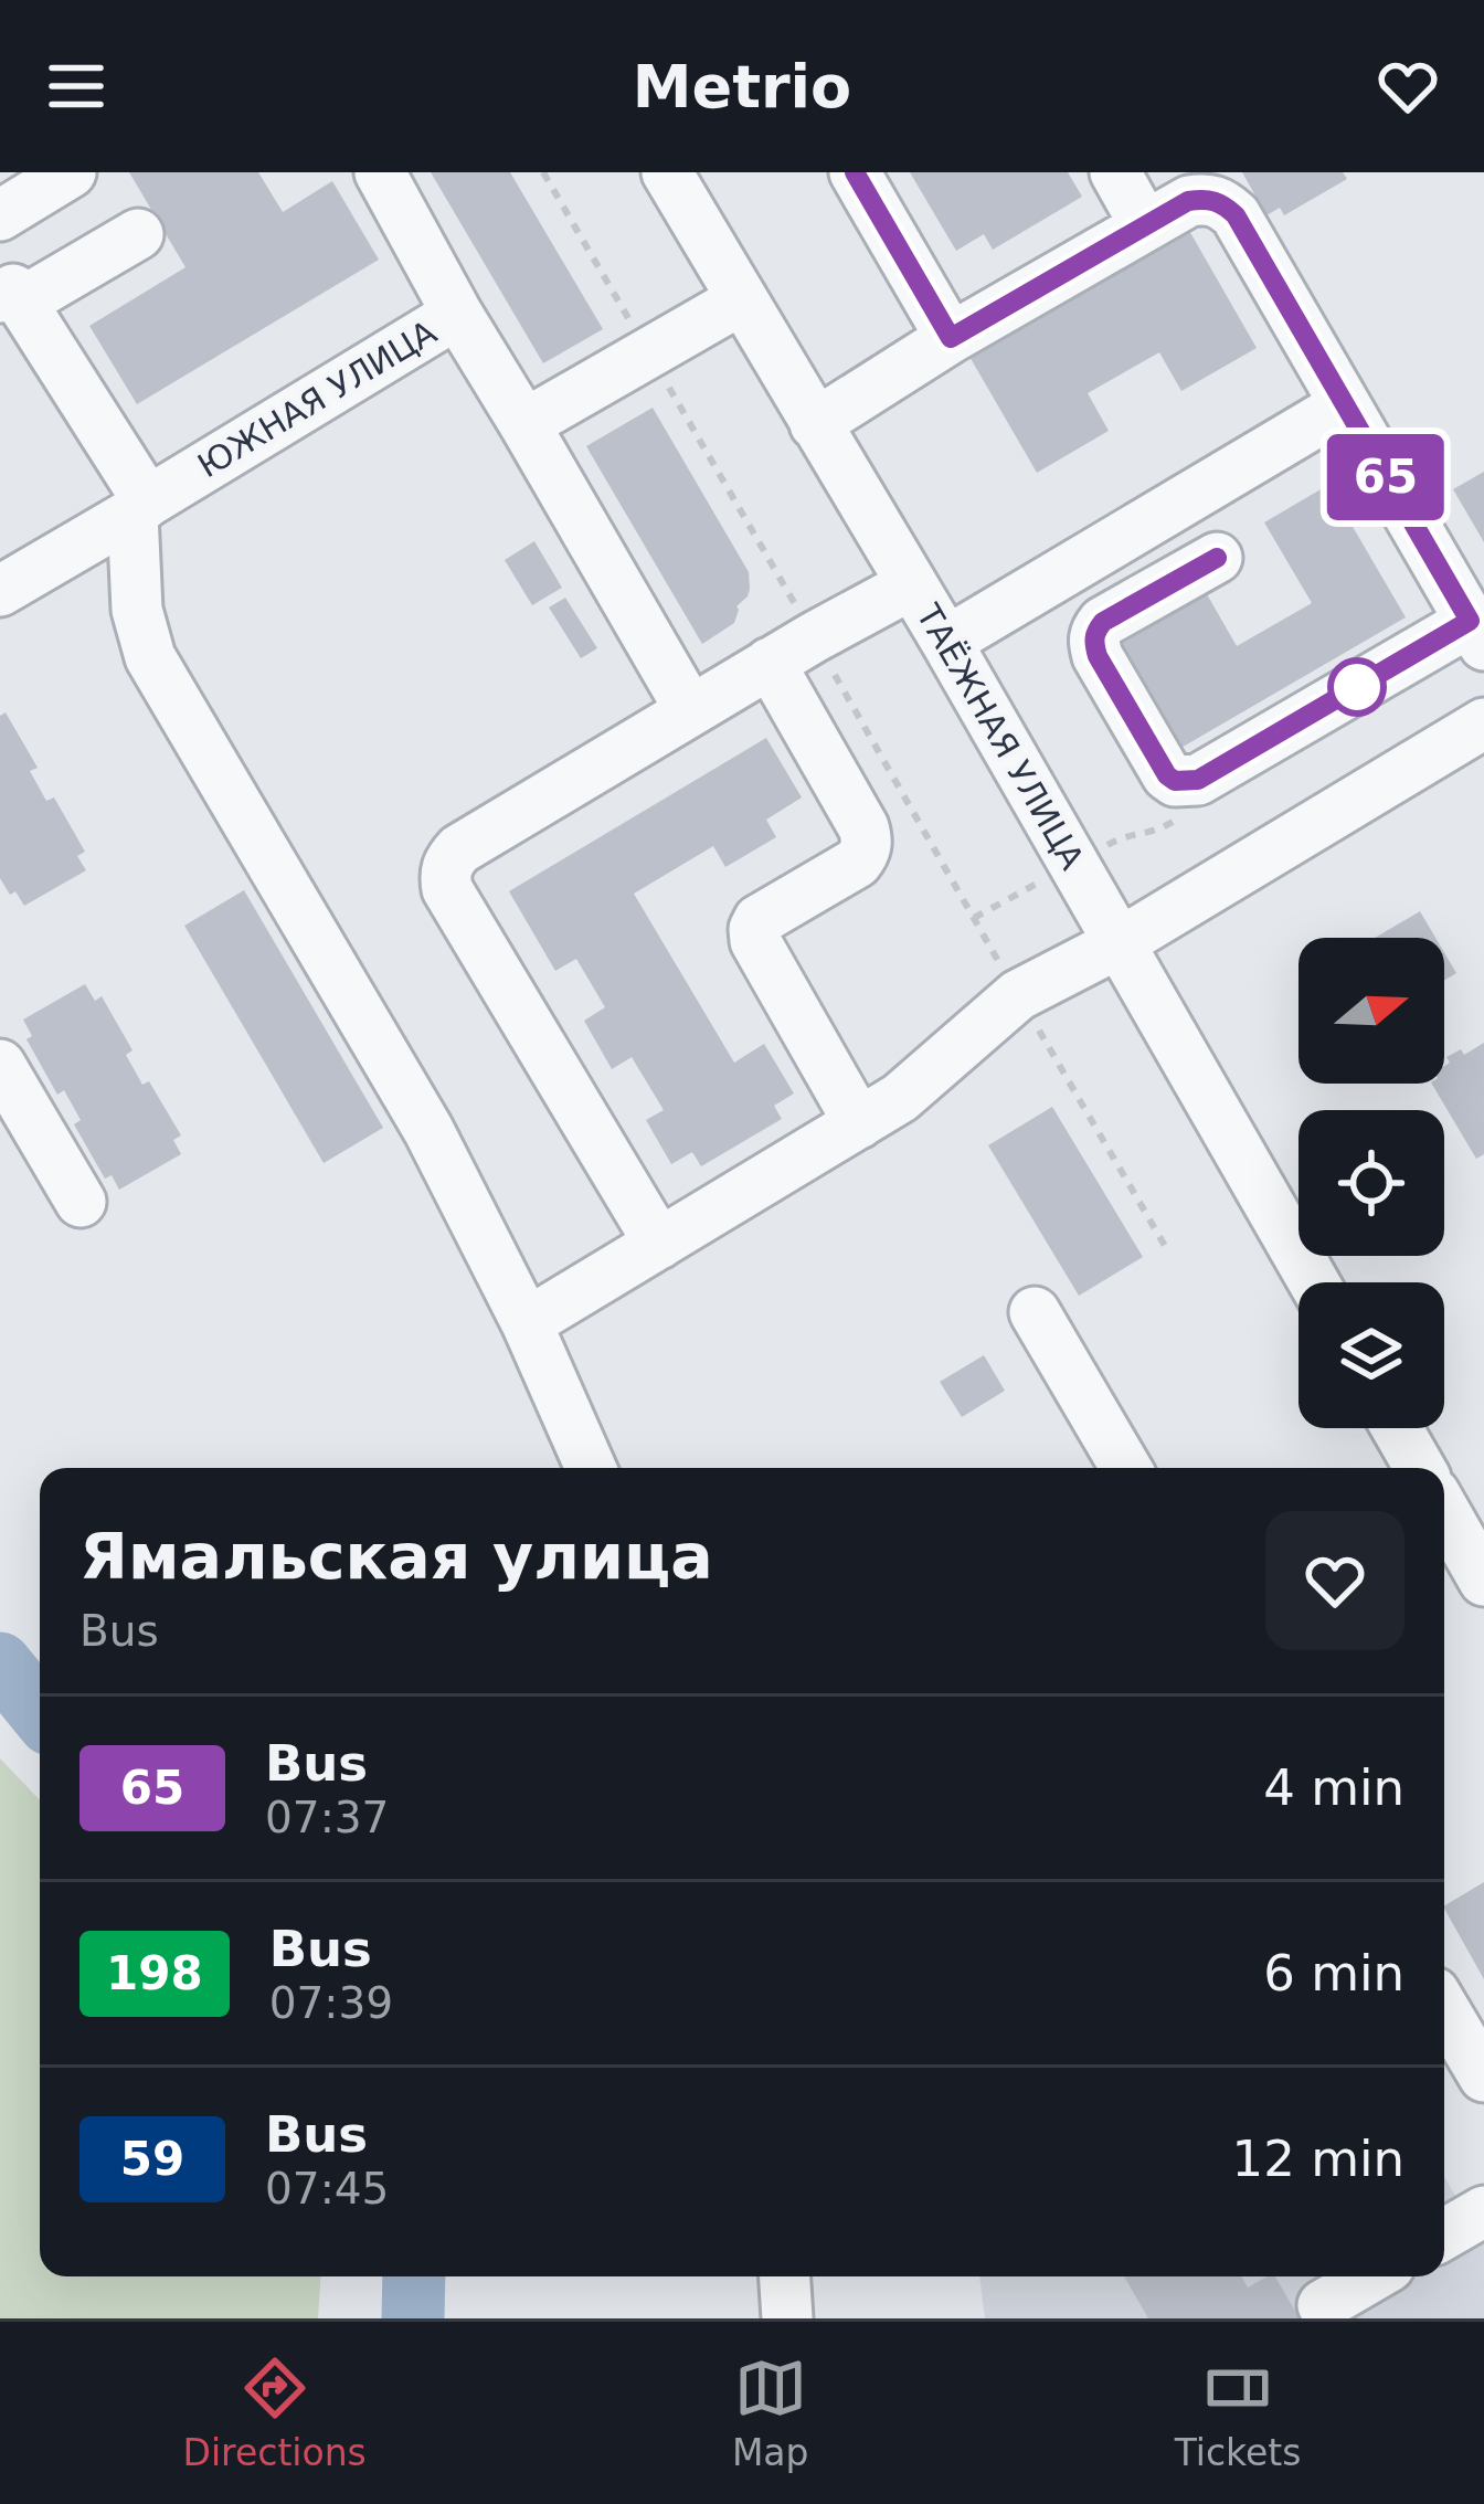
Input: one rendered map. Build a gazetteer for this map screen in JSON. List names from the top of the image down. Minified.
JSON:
{"streets":{"street":["ЮЖНАЯ УЛИЦА","ТАЁЖНАЯ УЛИЦА"]},"lines":["bus line 65"],"north":"right","page":{"header":"Metrio","on_map":"65","heading":["Ямальская улица","Bus"],"list":[{"mark":"65","name":"Bus","note":"07:37","value":"4 min"},{"mark":"198","name":"Bus","note":"07:39","value":"6 min"},{"mark":"59","name":"Bus","note":"07:45","value":"12 min"}],"tabs":["Directions","Map","Tickets"]}}
